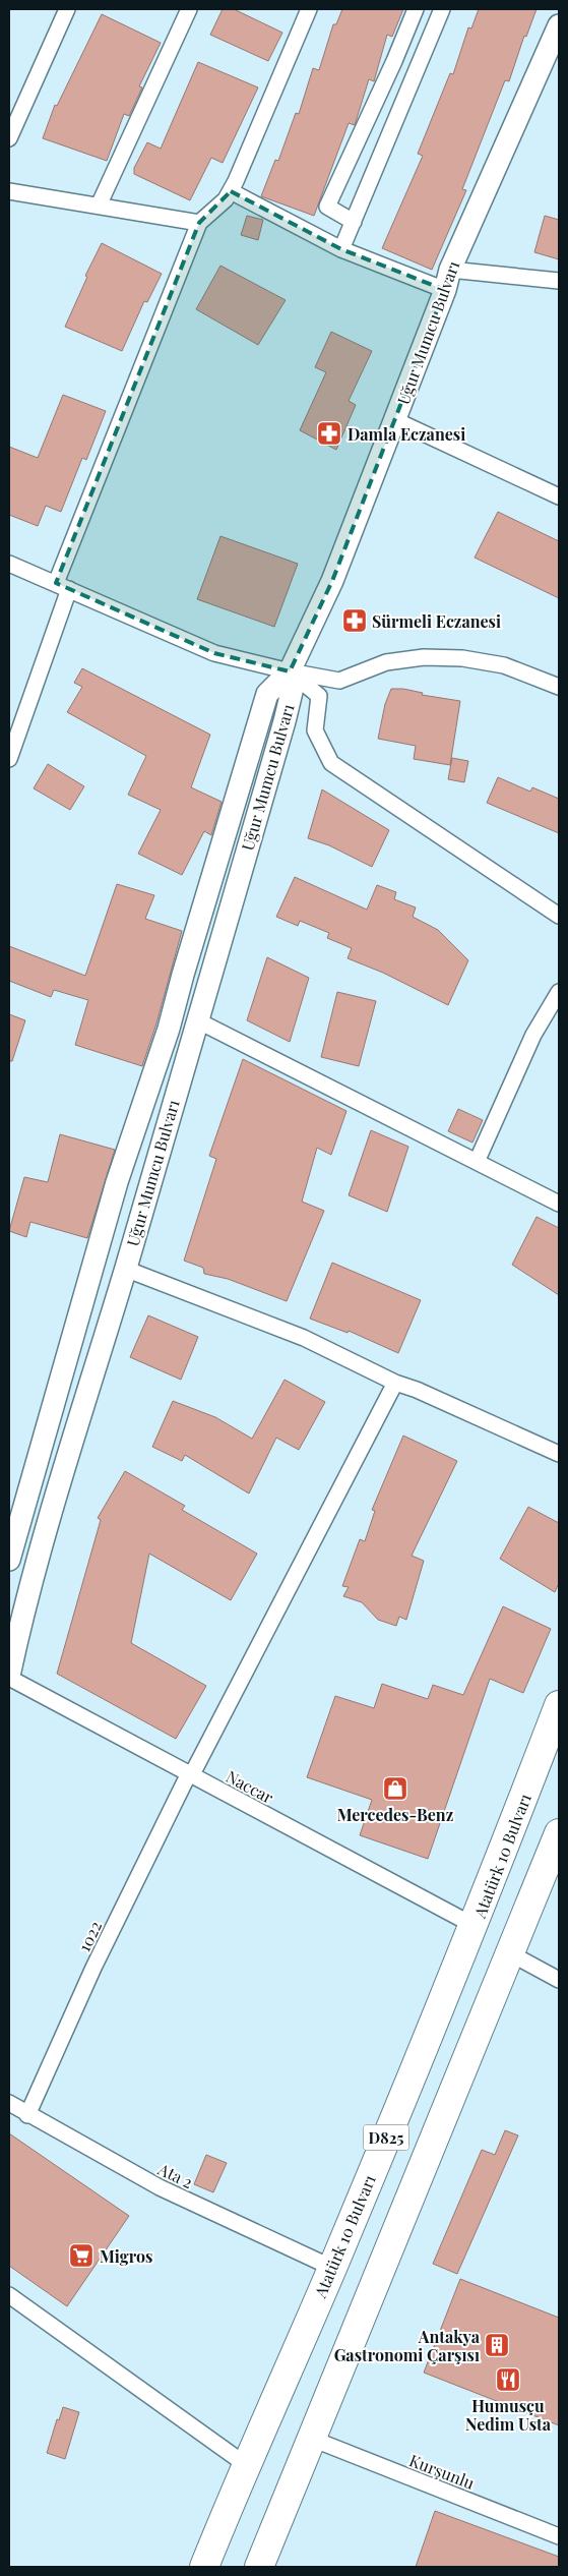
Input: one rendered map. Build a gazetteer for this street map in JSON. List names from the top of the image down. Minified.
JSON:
{"streets":{"highway":["Atatürk 10 Bulvarı","D825"],"street":["Uğur Mumcu Bulvarı","Naccar","1022","Ata 2","Kurşunlu"]},"crossings":[["Uğur Mumcu Bulvarı","Naccar"],["Naccar","Atatürk 10 Bulvarı"],["Naccar","1022"],["Atatürk 10 Bulvarı","Ata 2"],["1022","Ata 2"],["D825","Kurşunlu"]],"places":{"pharmacy":["Damla Eczanesi","Sürmeli Eczanesi"],"shop":["Mercedes-Benz"],"supermarket":["Migros"],"building":["Antakya Gastronomi Çarşısı"],"restaurant":["Humusçu Nedim Usta"]}}
